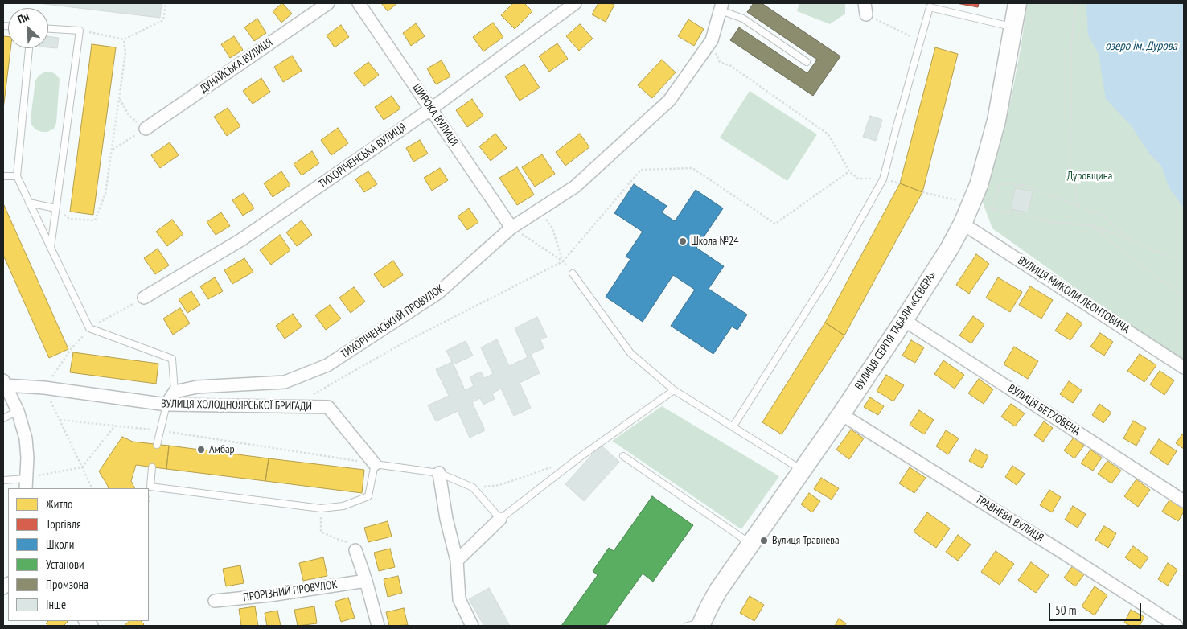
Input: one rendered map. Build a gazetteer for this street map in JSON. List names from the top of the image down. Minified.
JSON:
{"streets":{"main road":["ВУЛИЦЯ СЕРГІЯ ТАБАЛИ «СЄВЄРА»"],"street":["ДУНАЙСЬКА ВУЛИЦЯ","ШИРОКА ВУЛИЦЯ","ТИХОРІЧЕНСЬКА ВУЛИЦЯ","ВУЛИЦЯ МИКОЛИ ЛЕОНТОВИЧА","ТИХОРІЧЕНСЬКИЙ ПРОВУЛОК","ВУЛИЦЯ ХОЛОДНОЯРСЬКОЇ БРИГАДИ","ВУЛИЦЯ БЕТХОВЕНА","ТРАВНЕВА ВУЛИЦЯ","ПРОРІЗНИЙ ПРОВУЛОК"]},"crossings":[["ШИРОКА ВУЛИЦЯ","ТИХОРІЧЕНСЬКА ВУЛИЦЯ"],["ШИРОКА ВУЛИЦЯ","ТИХОРІЧЕНСЬКИЙ ПРОВУЛОК"],["ВУЛИЦЯ МИКОЛИ ЛЕОНТОВИЧА","ВУЛИЦЯ СЕРГІЯ ТАБАЛИ «СЄВЄРА»"],["ВУЛИЦЯ СЕРГІЯ ТАБАЛИ «СЄВЄРА»","ВУЛИЦЯ БЕТХОВЕНА"],["ВУЛИЦЯ СЕРГІЯ ТАБАЛИ «СЄВЄРА»","ТРАВНЕВА ВУЛИЦЯ"]],"water":["озеро ім. Дурова"],"parks":["Дуровщина"],"places":["Школа №24","Амбар","Вулиця Травнева"],"legend":["Житло","Торгівля","Школи","Установи","Промзона","Інше"],"scale_bar":"50 m","north":"top left"}
